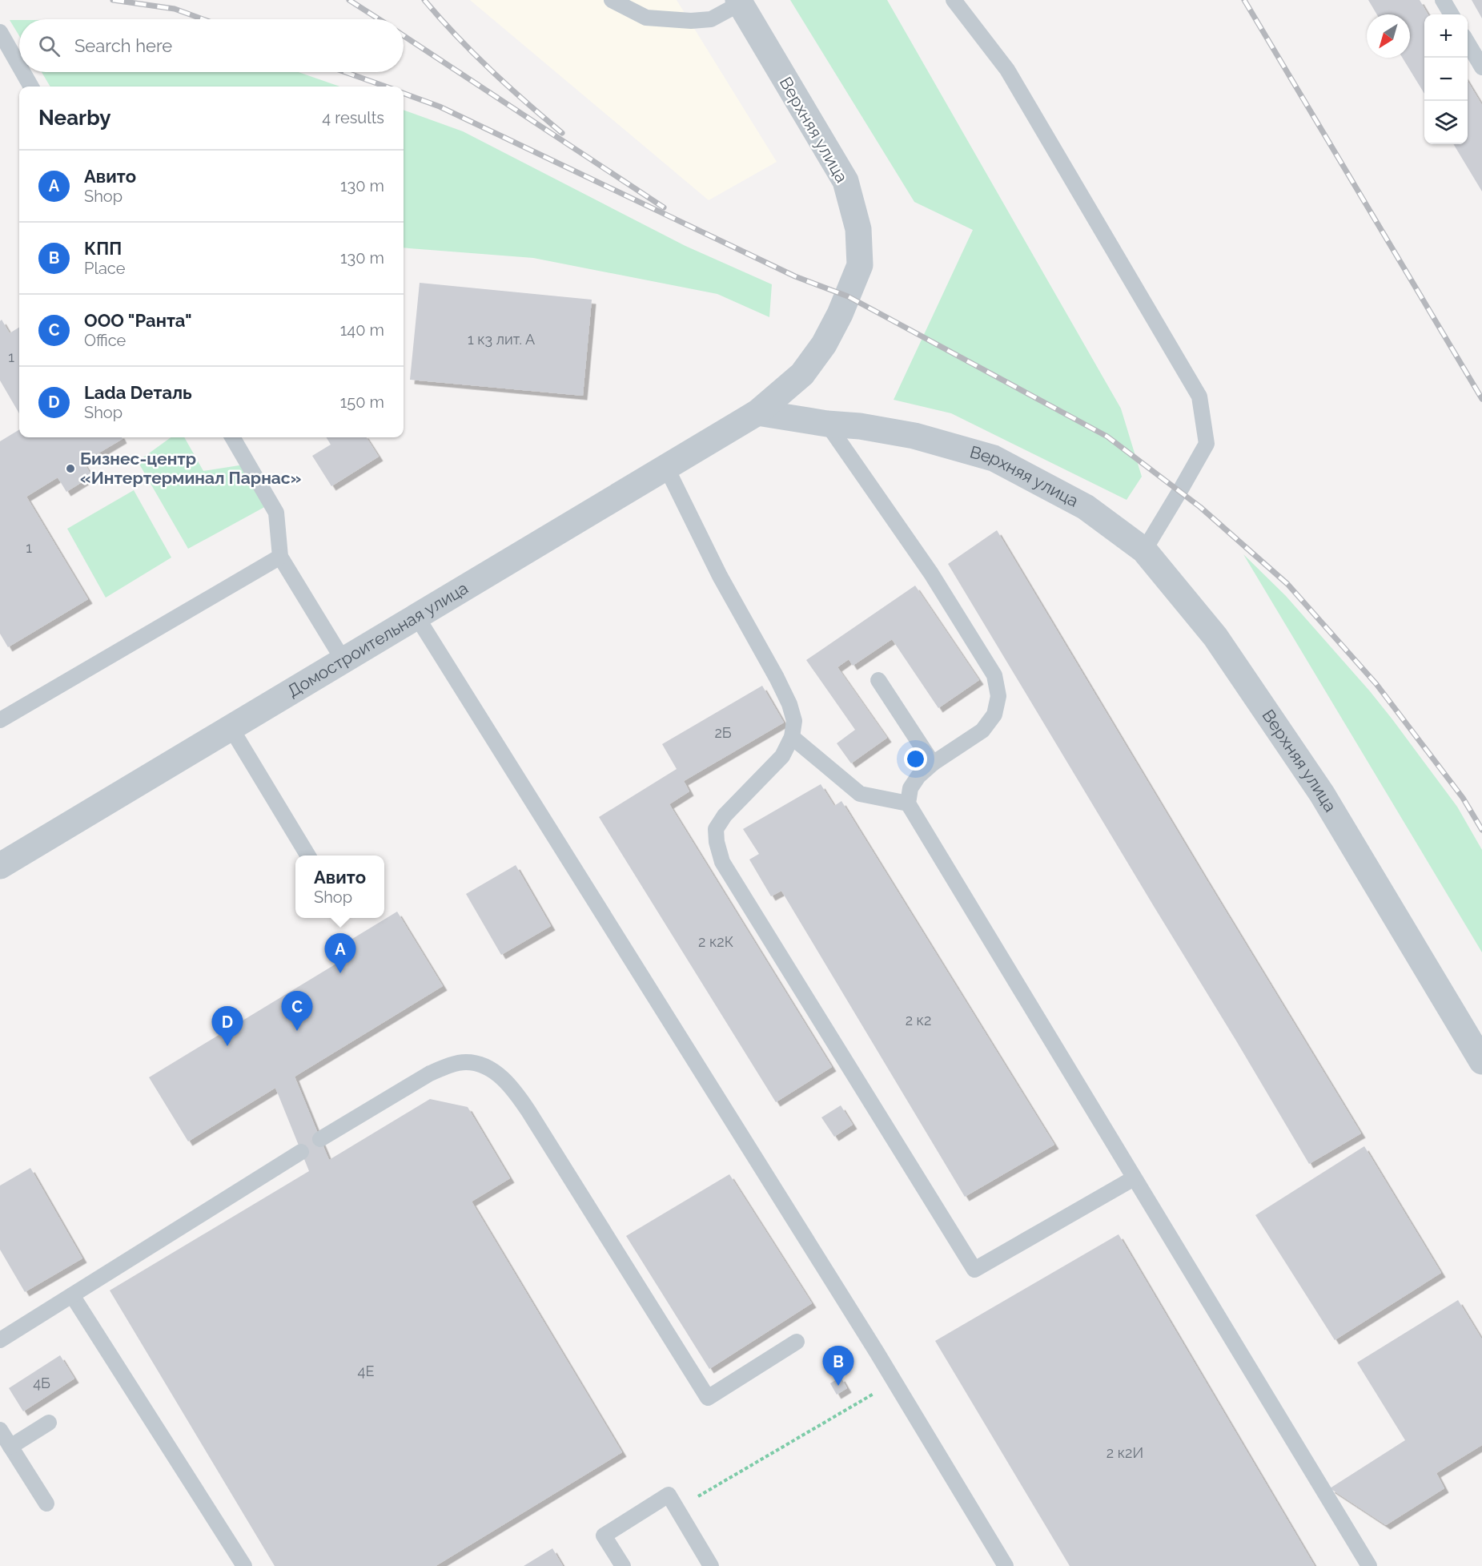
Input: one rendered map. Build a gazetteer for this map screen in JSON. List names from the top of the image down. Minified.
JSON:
{"streets":{"street":["Верхняя улица","Домостроительная улица"]},"crossings":[["Верхняя улица","Домостроительная улица"]],"places":["Бизнес-центр «Интертерминал Парнас»"],"house_numbers":["1 к3 лит. А","1","1","2Б","2 к2К","2 к2","4Е","4Б","2 к2И"],"north":"bottom left","page":{"map_buttons":["+","−"],"search":"Search here","heading":["Nearby","4 results"],"list":[{"mark":"A","name":"Авито","note":"Shop","value":"130 m"},{"mark":"B","name":"КПП","note":"Place","value":"130 m"},{"mark":"C","name":"ООО \"Ранта\"","note":"Office","value":"140 m"},{"mark":"D","name":"Lada Dеталь","note":"Shop","value":"150 m"}],"popup":["Авито","Shop"],"pins":["A","C","D","B"]}}
